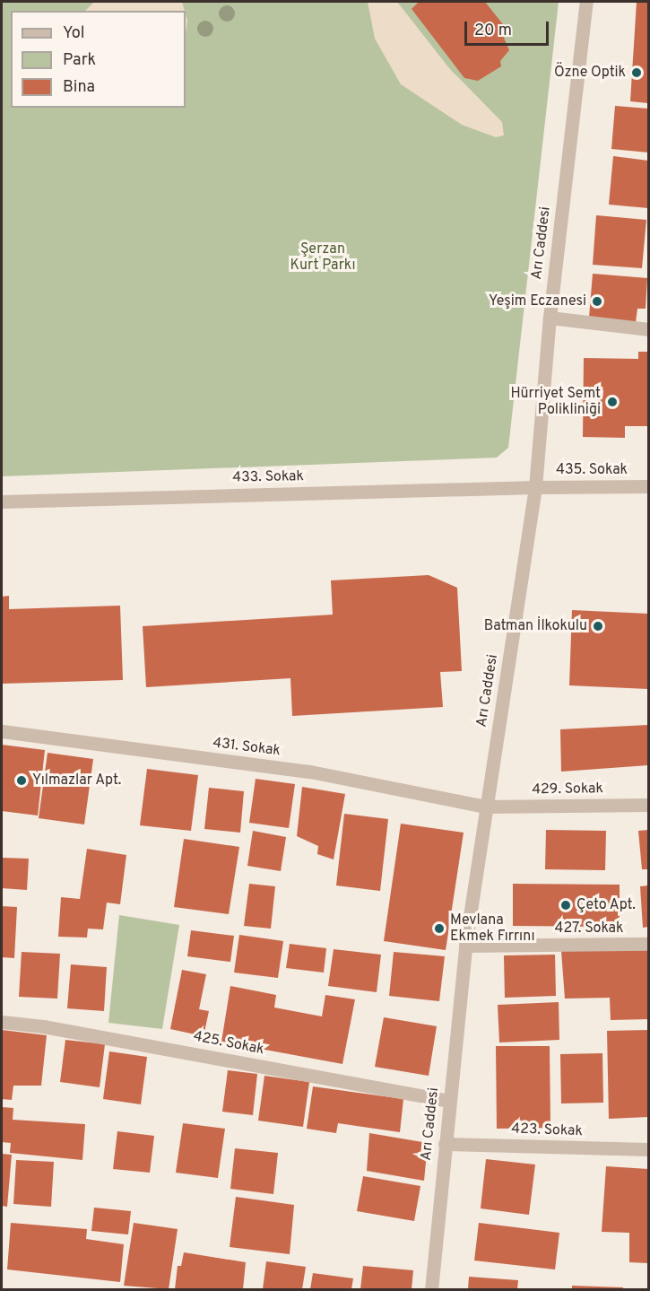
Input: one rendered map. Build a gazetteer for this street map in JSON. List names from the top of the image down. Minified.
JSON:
{"streets":{"street":["Arı Caddesi","435. Sokak","433. Sokak","431. Sokak","429. Sokak","427. Sokak","425. Sokak","423. Sokak"]},"crossings":[["Arı Caddesi","435. Sokak"],["Arı Caddesi","433. Sokak"],["Arı Caddesi","431. Sokak"],["Arı Caddesi","429. Sokak"],["Arı Caddesi","427. Sokak"],["Arı Caddesi","425. Sokak"],["Arı Caddesi","423. Sokak"],["435. Sokak","433. Sokak"],["431. Sokak","429. Sokak"]],"parks":["Şerzan Kurt Parkı"],"places":["Özne Optik","Yeşim Eczanesi","Hürriyet Semt Polikliniği","Batman İlkokulu","Yılmazlar Apt.","Çeto Apt.","Mevlana Ekmek Fırrını"],"legend":["Yol","Park","Bina"],"scale_bar":"20 m"}
